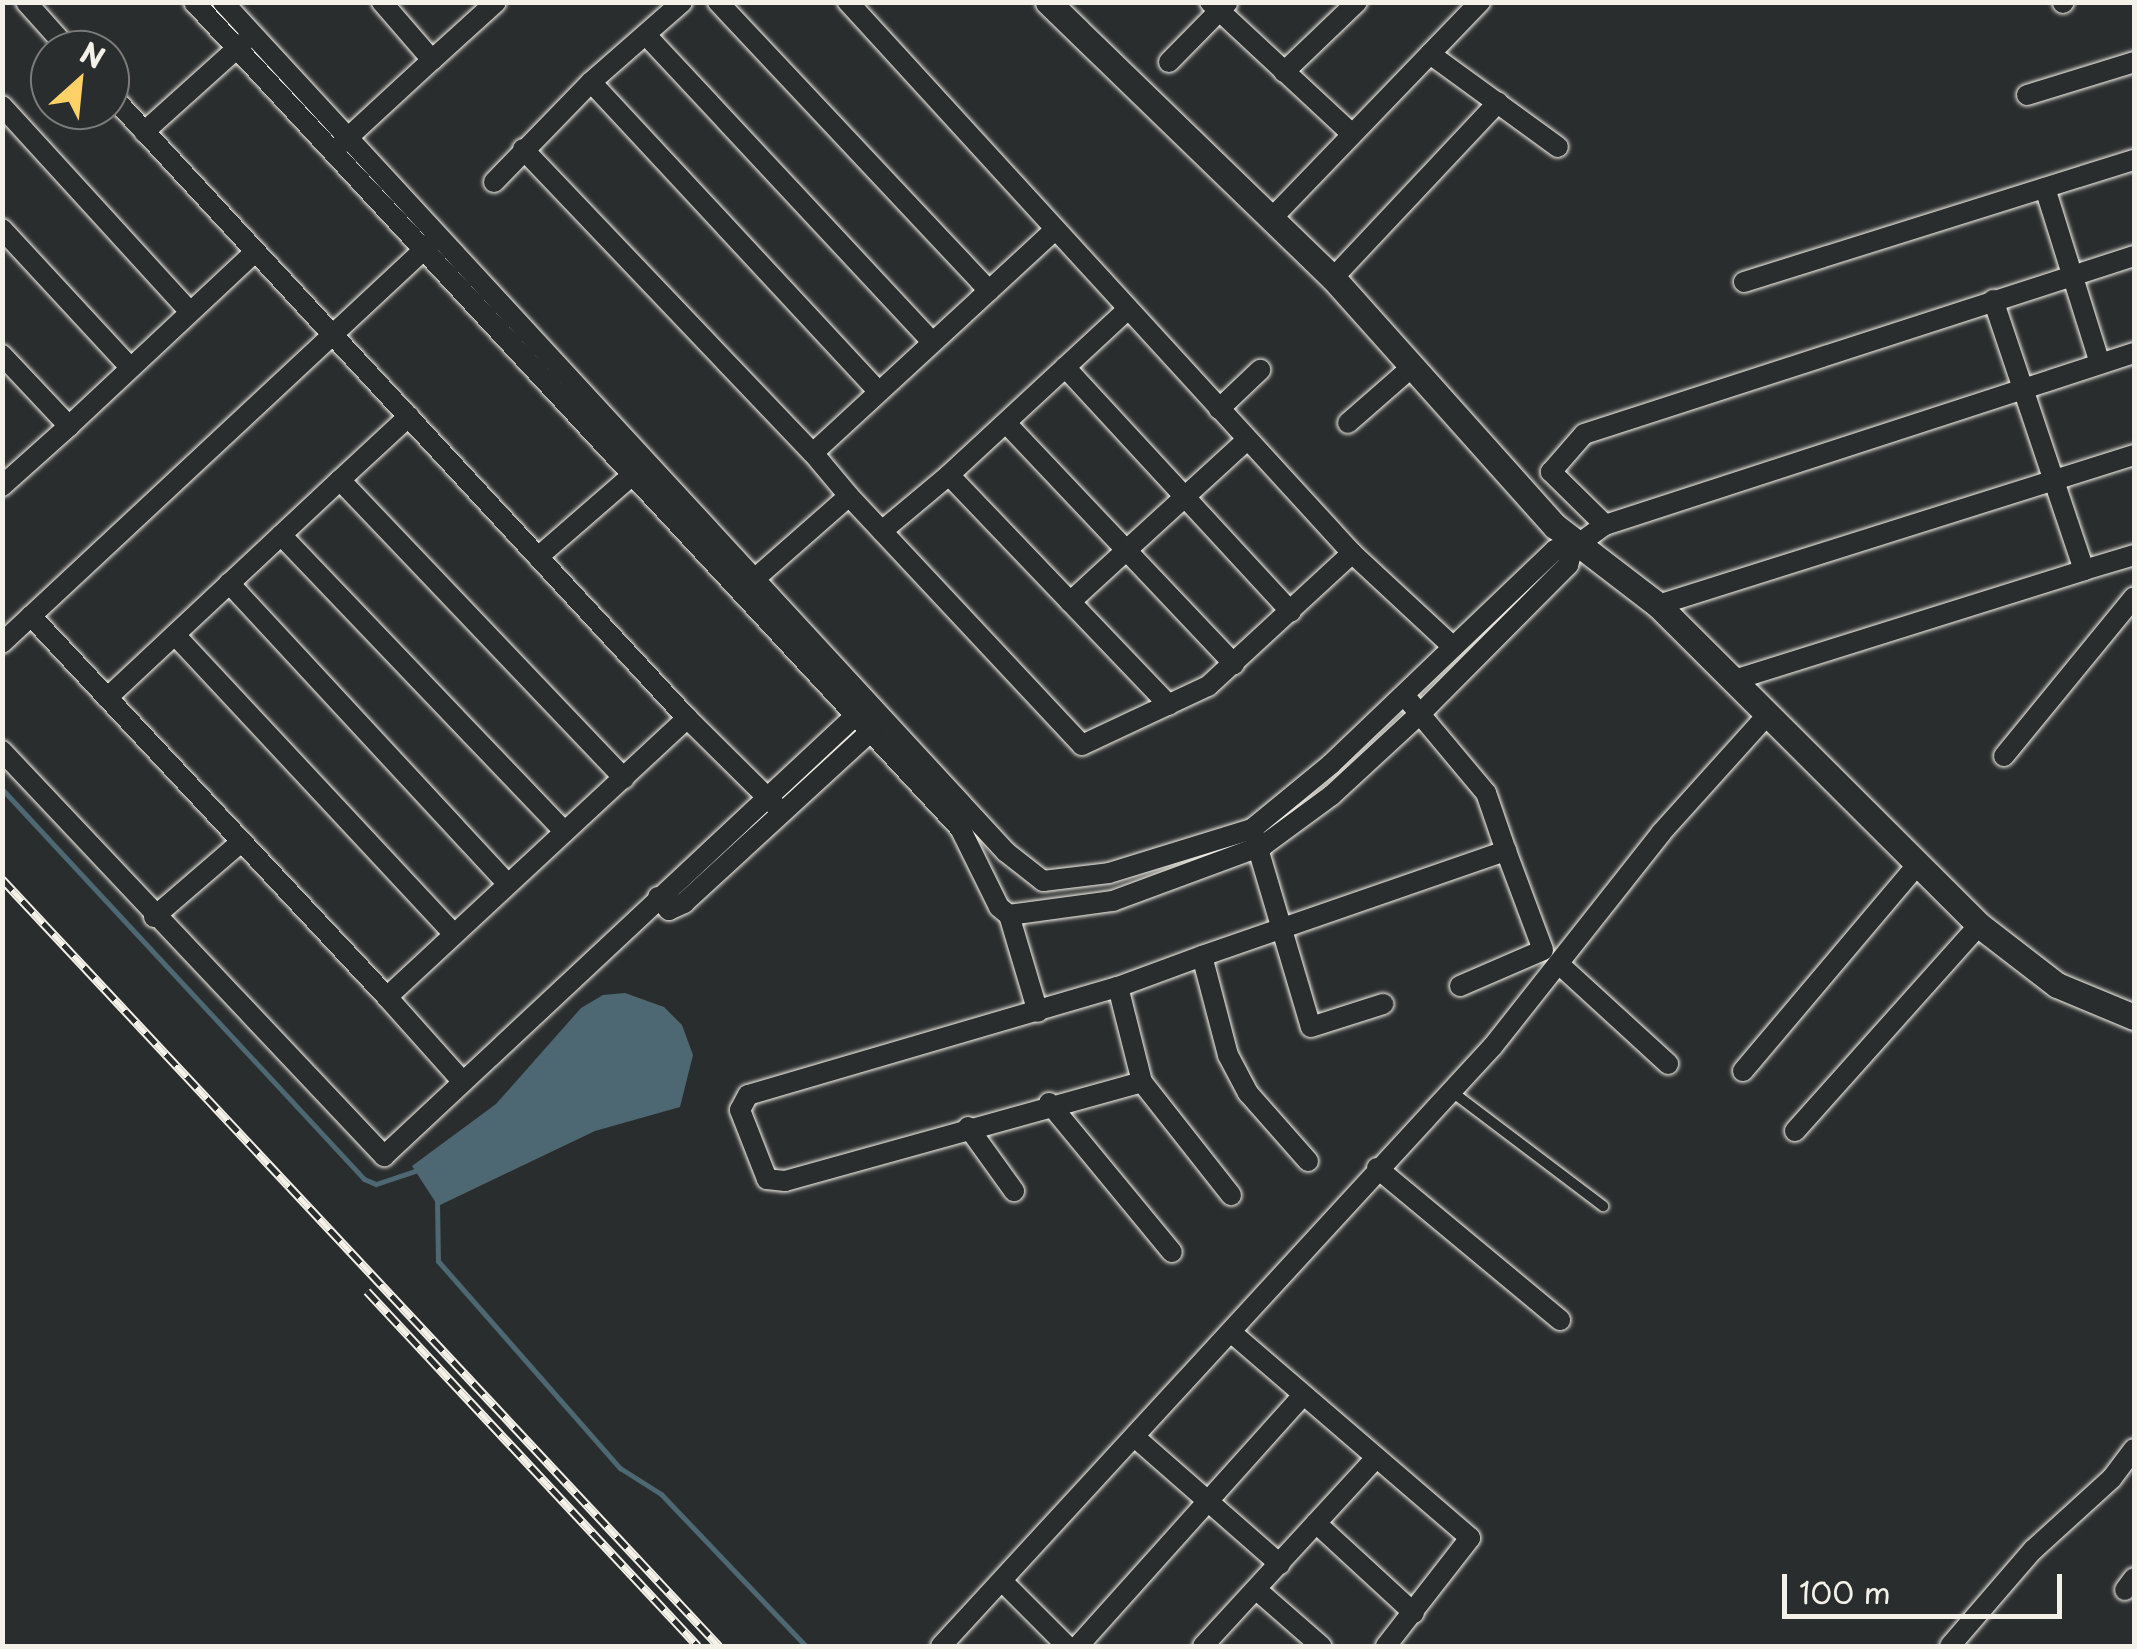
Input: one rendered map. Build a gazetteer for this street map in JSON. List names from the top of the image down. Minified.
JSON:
{"scale_bar":"100 m","north":"top right"}
